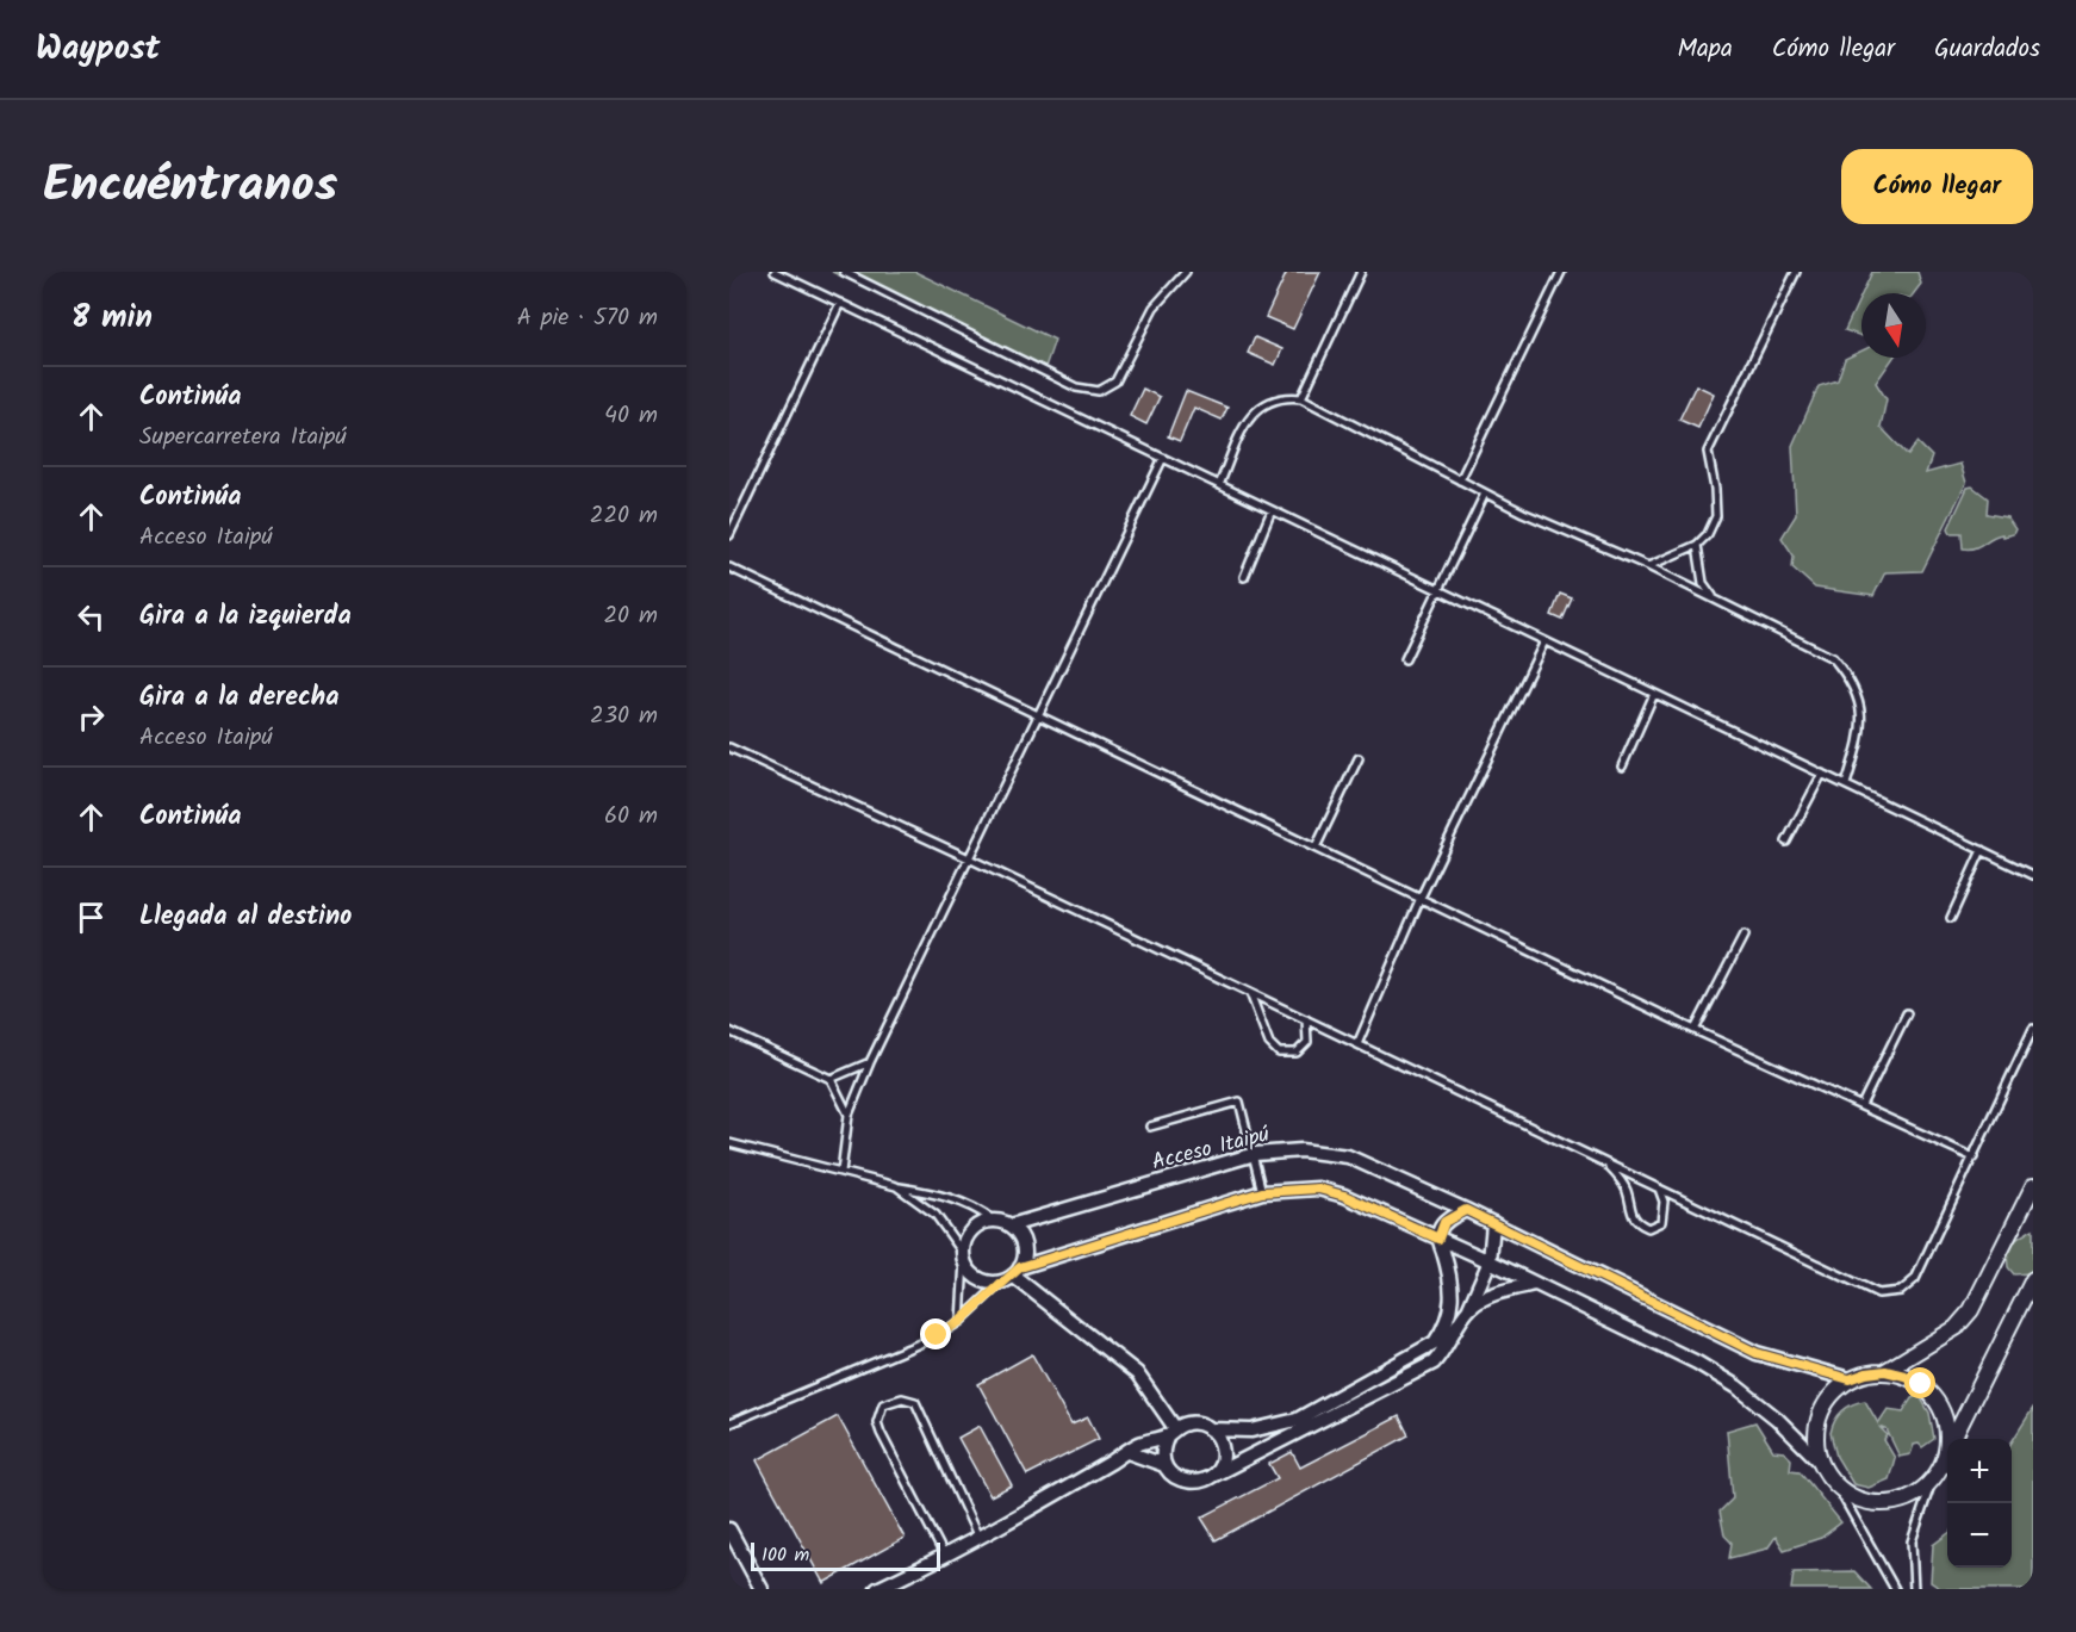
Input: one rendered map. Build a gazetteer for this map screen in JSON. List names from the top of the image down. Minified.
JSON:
{"streets":{"street":["Acceso Itaipú"]},"scale_bar":"100 m","north":"bottom","page":{"header":"Waypost","nav":["Mapa","Cómo llegar","Guardados"],"title":"Encuéntranos","buttons":"Cómo llegar","heading":["8 min","A pie · 570 m"],"list":[["Continúa","Supercarretera Itaipú","40 m"],["Continúa","Acceso Itaipú","220 m"],["Gira a la izquierda","20 m"],["Gira a la derecha","Acceso Itaipú","230 m"],["Continúa","60 m"],"Llegada al destino"],"map_buttons":["+","−"],"scale":"100 m"}}
